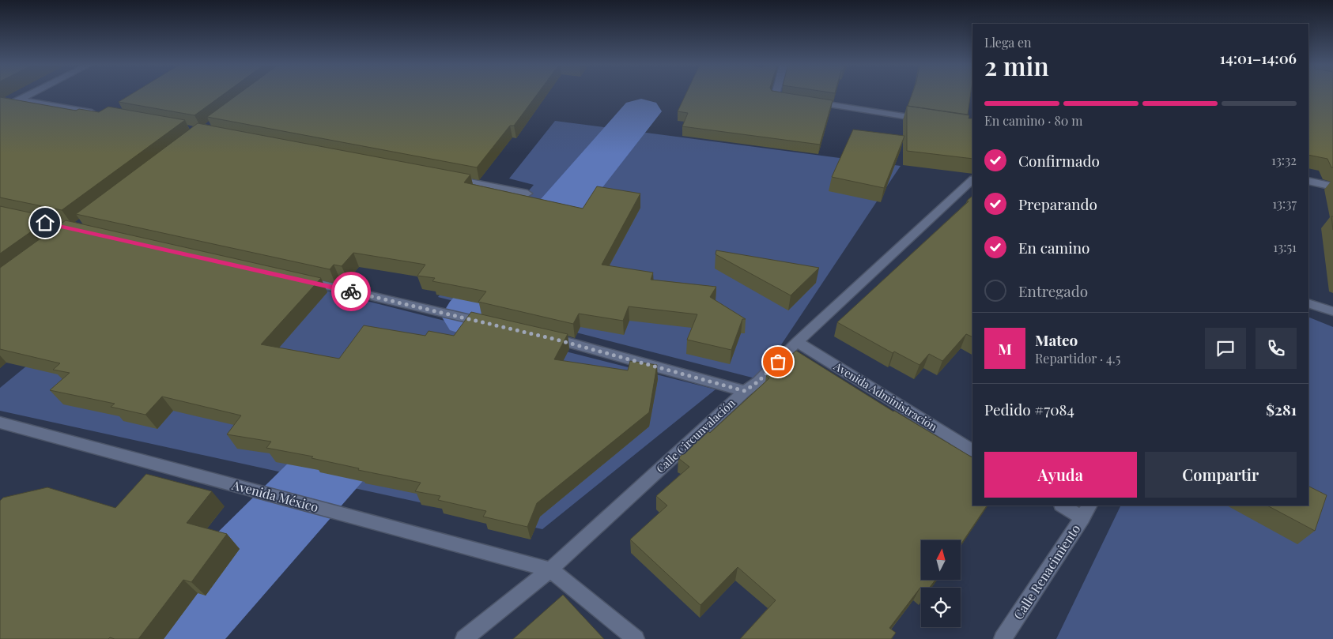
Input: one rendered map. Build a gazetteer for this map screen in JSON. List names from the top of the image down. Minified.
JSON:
{"streets":{"street":["Avenida Administración","Calle Circunvalación","Avenida México","Calle Renacimiento"]},"crossings":[["Avenida Administración","Calle Circunvalación"],["Calle Circunvalación","Avenida México"]],"north":"top","page":{"heading":["2 min","Llega en","14:01–14:06"],"panel":["Mateo","Repartidor · 4.5","Pedido #7084","$281"],"bar":"En camino · 80 m","list":[["Confirmado","13:32"],["Preparando","13:37"],["En camino","13:51"],"Entregado"],"round":"M","buttons":["Ayuda","Compartir"]}}
